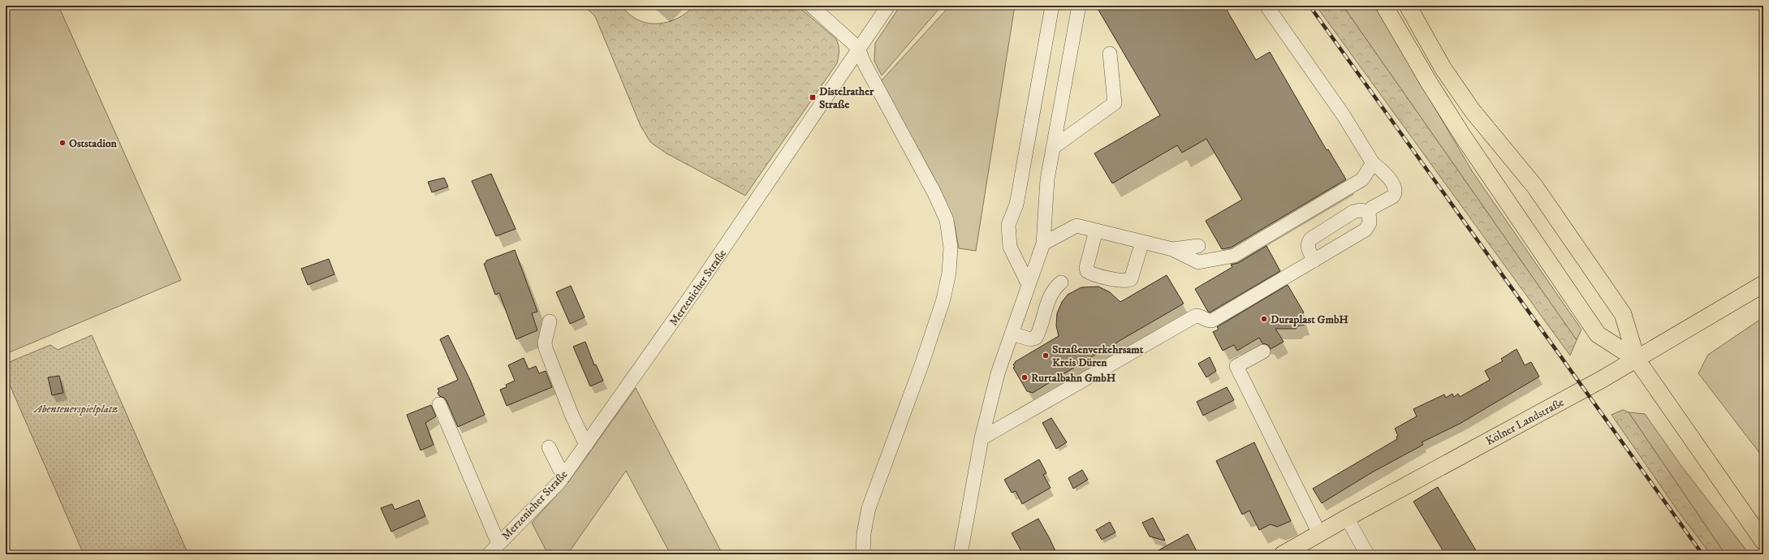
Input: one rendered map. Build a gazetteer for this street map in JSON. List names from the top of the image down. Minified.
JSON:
{"streets":{"main road":["Kölner Landstraße"],"street":["Merzenicher Straße"]},"parks":["Abenteuerspielplatz"],"places":{"transit":["Distelrather Straße"],"other":["Oststadion","Duraplast GmbH","Straßenverkehrsamt Kreis Düren","Rurtalbahn GmbH"]}}
